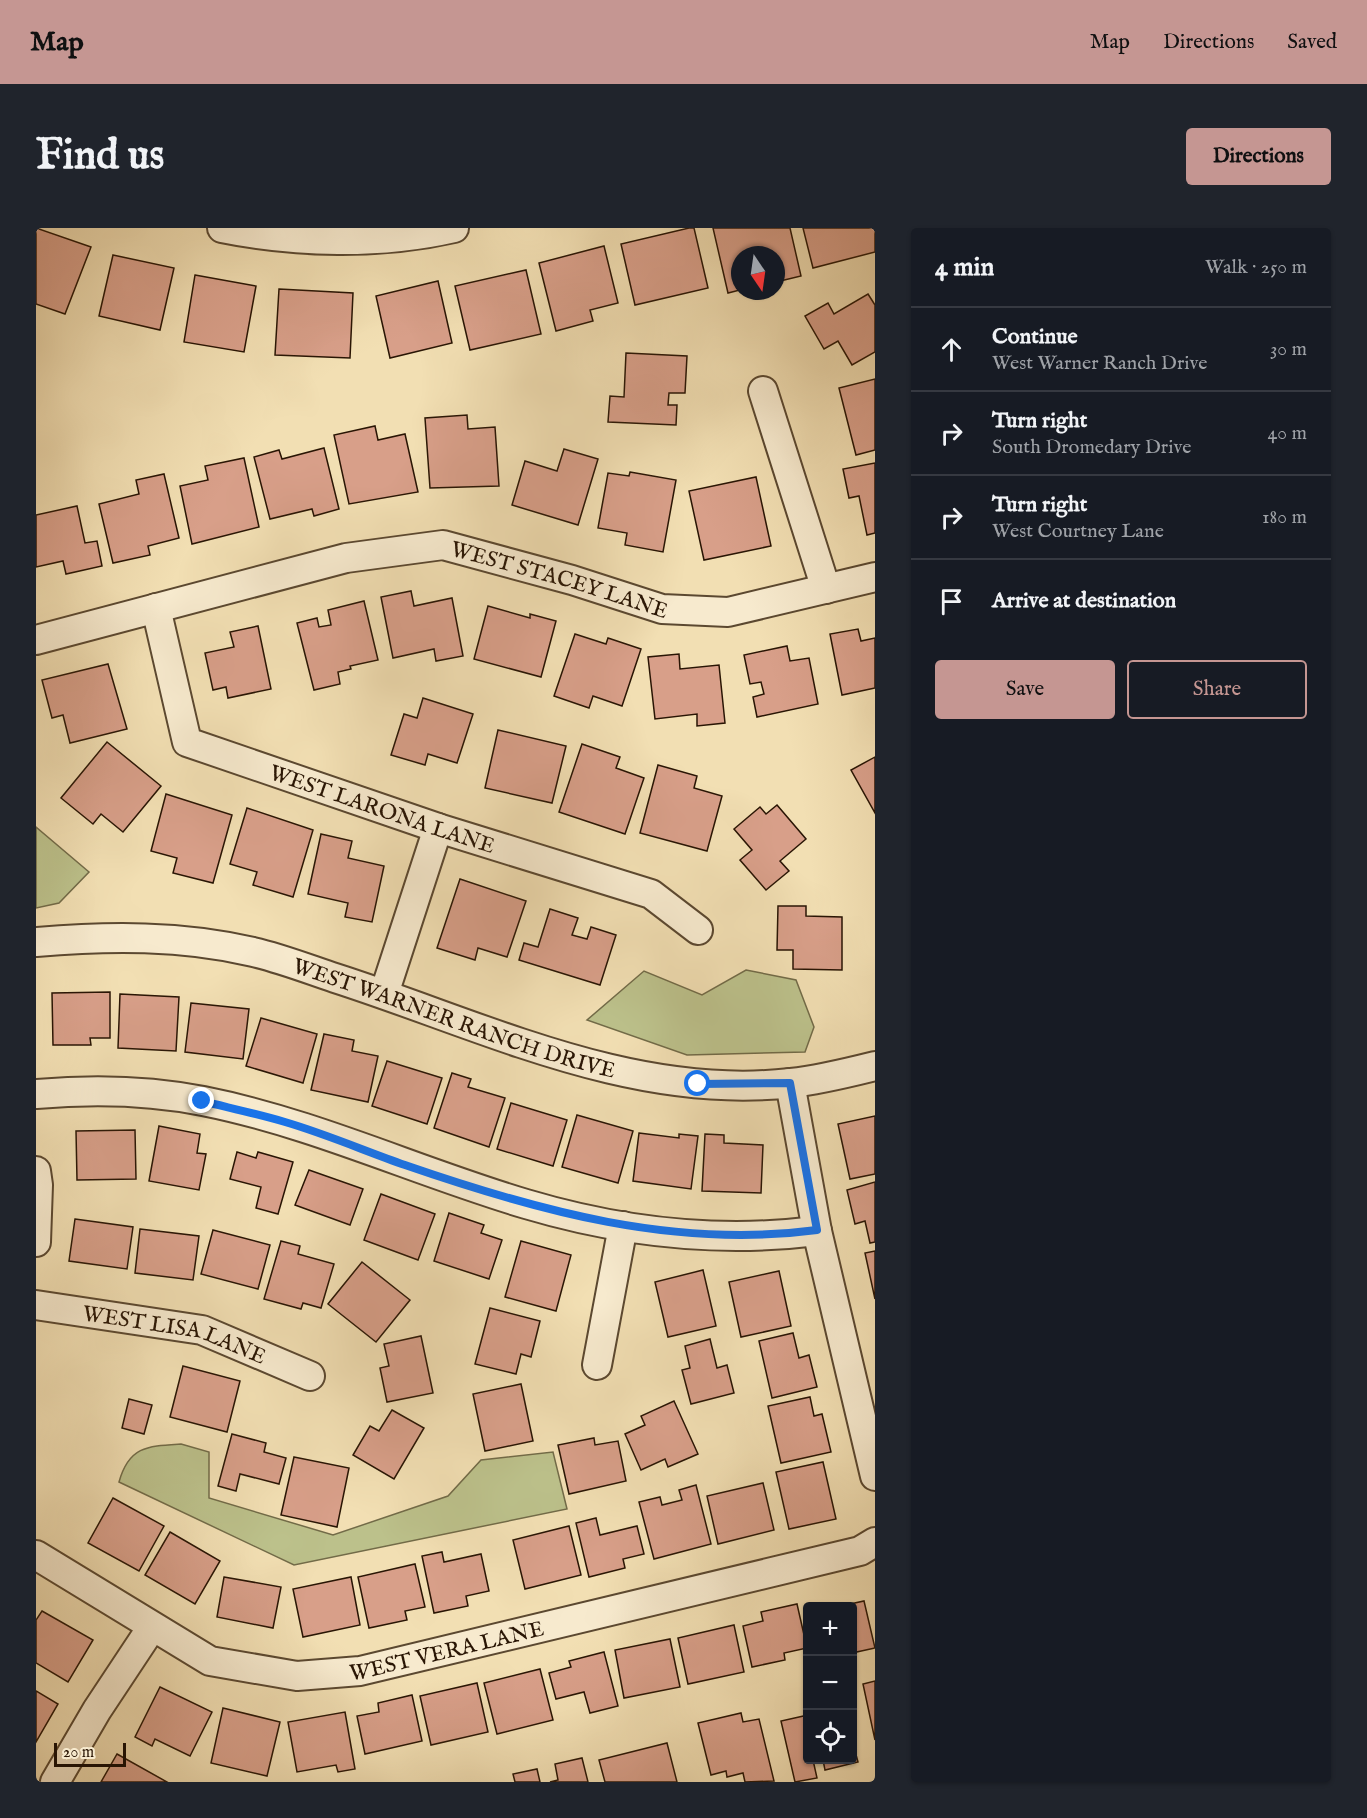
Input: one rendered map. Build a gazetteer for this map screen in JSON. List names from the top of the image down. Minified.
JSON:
{"streets":{"street":["WEST STACEY LANE","WEST LARONA LANE","WEST WARNER RANCH DRIVE","WEST LISA LANE","WEST VERA LANE"]},"crossings":[["WEST STACEY LANE","WEST LARONA LANE"]],"scale_bar":"20 m","north":"bottom","page":{"header":"Map","nav":["Map","Directions","Saved"],"buttons":["Directions",["Save","Share"]],"title":"Find us","heading":["4 min","Walk · 250 m"],"list":[["Continue","West Warner Ranch Drive","30 m"],["Turn right","South Dromedary Drive","40 m"],["Turn right","West Courtney Lane","180 m"],"Arrive at destination"],"map_buttons":["+","−"],"scale":"20 m"}}
